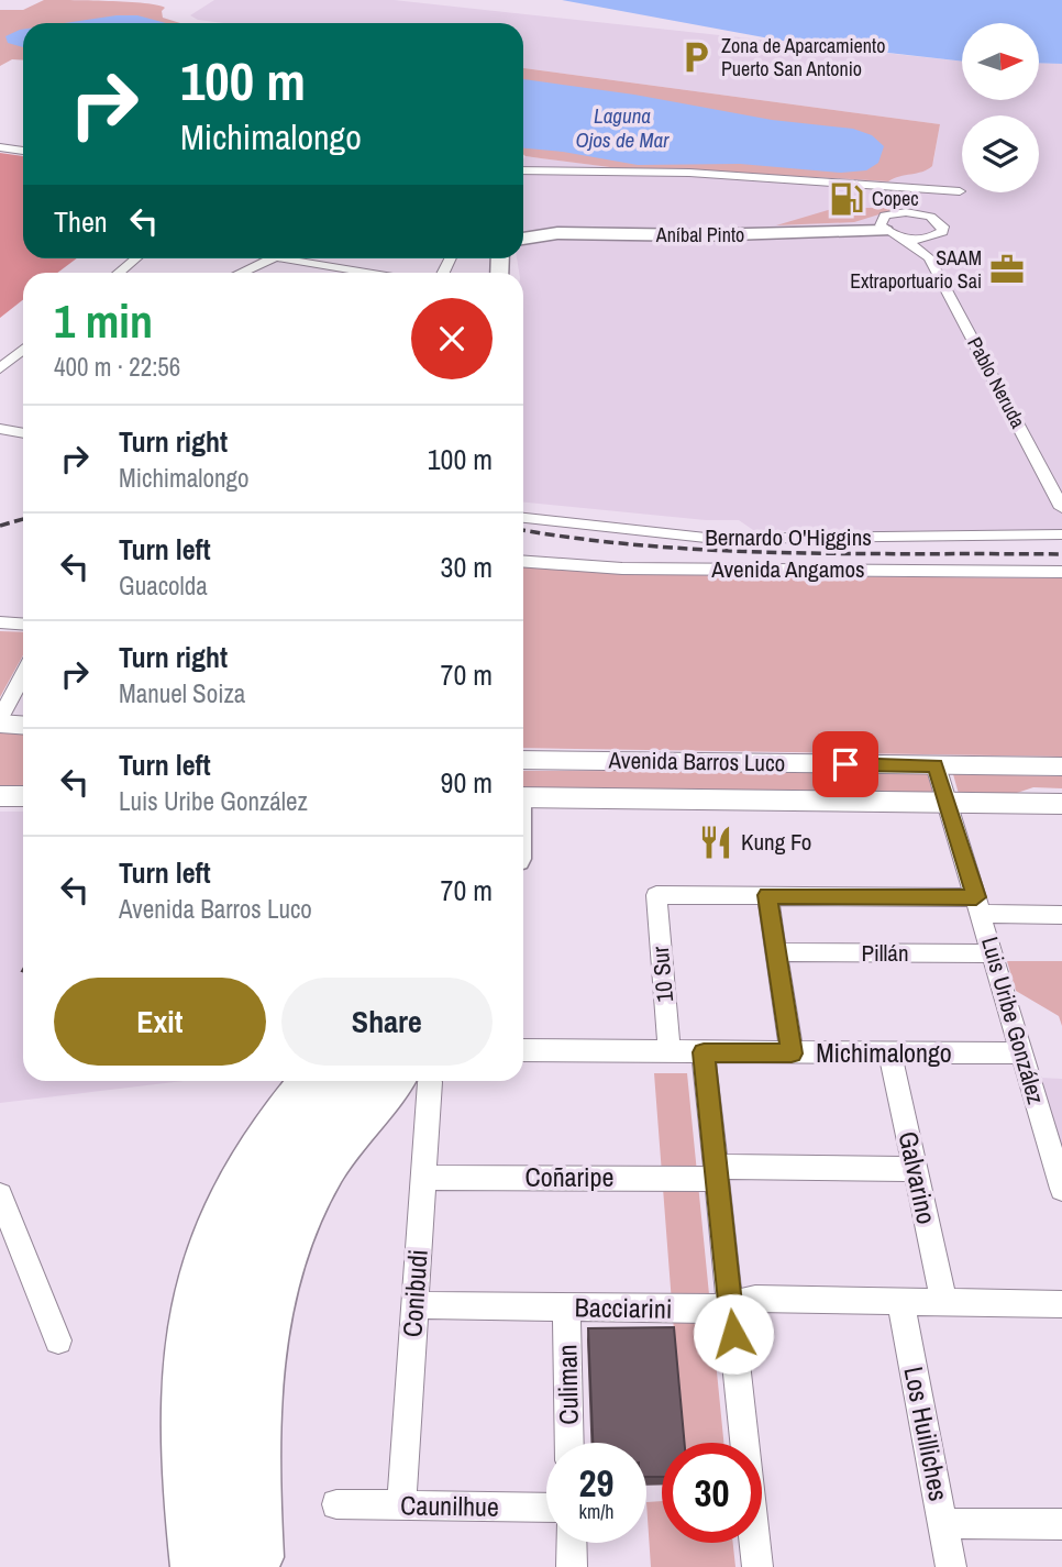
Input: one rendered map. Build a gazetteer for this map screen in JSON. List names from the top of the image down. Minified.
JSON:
{"streets":{"highway":["Aníbal Pinto"],"main road":["Avenida Barros Luco"],"street":["Pablo Neruda","Bernardo O'Higgins","Avenida Angamos","Pillán","10 Sur","Luis Uribe González","Michimalongo","Coñaripe","Galvarino","Conibudi","Bacciarini","Culiman","Los Huilliches","Caunilhue"]},"crossings":[["Aníbal Pinto","Pablo Neruda"],["Avenida Barros Luco","Luis Uribe González"],["Pillán","Luis Uribe González"],["10 Sur","Michimalongo"],["Luis Uribe González","Michimalongo"],["Michimalongo","Galvarino"],["Coñaripe","Galvarino"],["Coñaripe","Conibudi"],["Galvarino","Bacciarini"],["Conibudi","Bacciarini"],["Conibudi","Caunilhue"],["Bacciarini","Culiman"],["Bacciarini","Los Huilliches"]],"water":["Laguna Ojos de Mar"],"places":{"parking":["Zona de Aparcamiento Puerto San Antonio"],"fuel station":["Copec"],"office":["SAAM Extraportuario Sai"],"restaurant":["Kung Fo"]},"north":"right","page":{"turn":["100 m","Michimalongo"],"then":"Then","heading":["1 min","400 m · 22:56"],"list":[{"name":"Turn right","note":"Michimalongo","value":"100 m"},{"name":"Turn left","note":"Guacolda","value":"30 m"},{"name":"Turn right","note":"Manuel Soiza","value":"70 m"},{"name":"Turn left","note":"Luis Uribe González","value":"90 m"},{"name":"Turn left","note":"Avenida Barros Luco","value":"70 m"}],"buttons":["Exit","Share"],"speed":"29 km/h","limit":"30"}}
